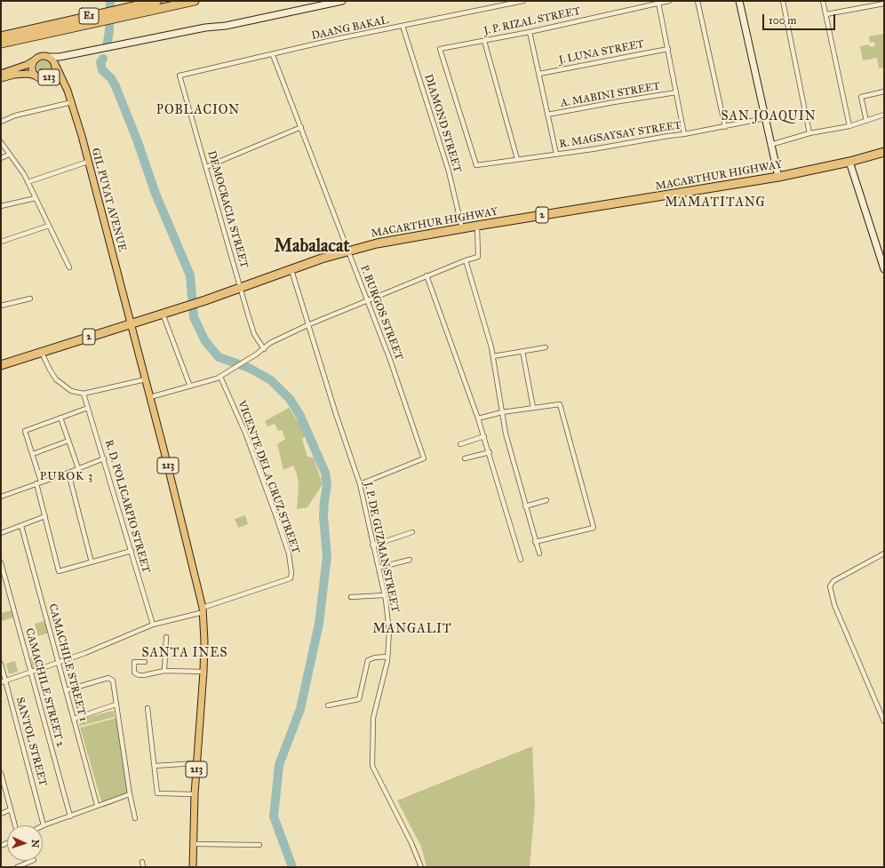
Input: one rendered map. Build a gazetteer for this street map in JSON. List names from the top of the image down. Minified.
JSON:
{"streets":{"highway":["E1","MACARTHUR HIGHWAY","2"],"main road":["213","GIL PUYAT AVENUE"],"street":["J. P. RIZAL STREET","DAANG BAKAL","J. LUNA STREET","A. MABINI STREET","DIAMOND STREET","R. MAGSAYSAY STREET","DEMOCRACIA STREET","P. BURGOS STREET","VICENTE DELA CRUZ STREET","R. D. POLICARPIO STREET","J. P. DE GUZMAN STREET","CAMACHILE STREET 1","CAMACHILE STREET 2","SANTOL STREET"]},"crossings":[["J. P. RIZAL STREET","R. MAGSAYSAY STREET"],["DAANG BAKAL","DIAMOND STREET"],["DAANG BAKAL","DEMOCRACIA STREET"],["DAANG BAKAL","P. BURGOS STREET"],["213","MACARTHUR HIGHWAY"],["213","GIL PUYAT AVENUE"],["213","VICENTE DELA CRUZ STREET"],["DIAMOND STREET","MACARTHUR HIGHWAY"],["MACARTHUR HIGHWAY","GIL PUYAT AVENUE"],["MACARTHUR HIGHWAY","DEMOCRACIA STREET"],["MACARTHUR HIGHWAY","P. BURGOS STREET"],["MACARTHUR HIGHWAY","J. P. DE GUZMAN STREET"],["P. BURGOS STREET","J. P. DE GUZMAN STREET"]],"districts":["POBLACION","SAN JOAQUIN","MAMATITANG","Mabalacat","PUROK 3","MANGALIT","SANTA INES"],"scale_bar":"100 m","north":"right"}
